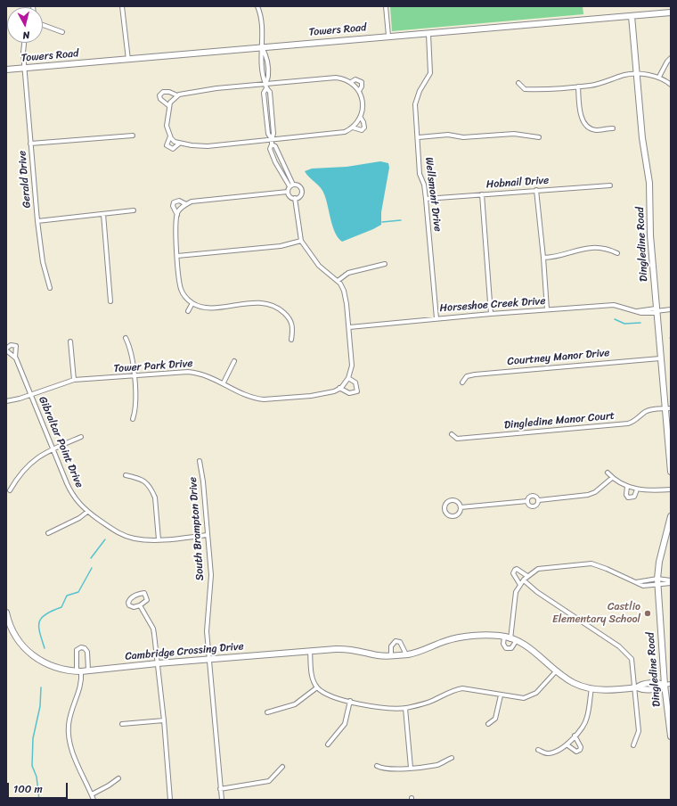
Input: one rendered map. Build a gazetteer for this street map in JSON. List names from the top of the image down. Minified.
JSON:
{"streets":{"street":["Towers Road","Gerald Drive","Hobnail Drive","Wellsmont Drive","Dingledine Road","Horseshoe Creek Drive","Courtney Manor Drive","Tower Park Drive","Dingledine Manor Court","Gibraltar Point Drive","South Brampton Drive","Cambridge Crossing Drive"]},"crossings":[["Towers Road","Gerald Drive"],["Towers Road","Wellsmont Drive"],["Towers Road","Dingledine Road"],["Hobnail Drive","Wellsmont Drive"],["Wellsmont Drive","Horseshoe Creek Drive"],["Dingledine Road","Horseshoe Creek Drive"],["Dingledine Road","Courtney Manor Drive"],["Dingledine Road","Dingledine Manor Court"],["Dingledine Road","Cambridge Crossing Drive"],["Tower Park Drive","Gibraltar Point Drive"],["Gibraltar Point Drive","South Brampton Drive"],["South Brampton Drive","Cambridge Crossing Drive"]],"places":["Castlio Elementary School"],"scale_bar":"100 m","north":"bottom"}
